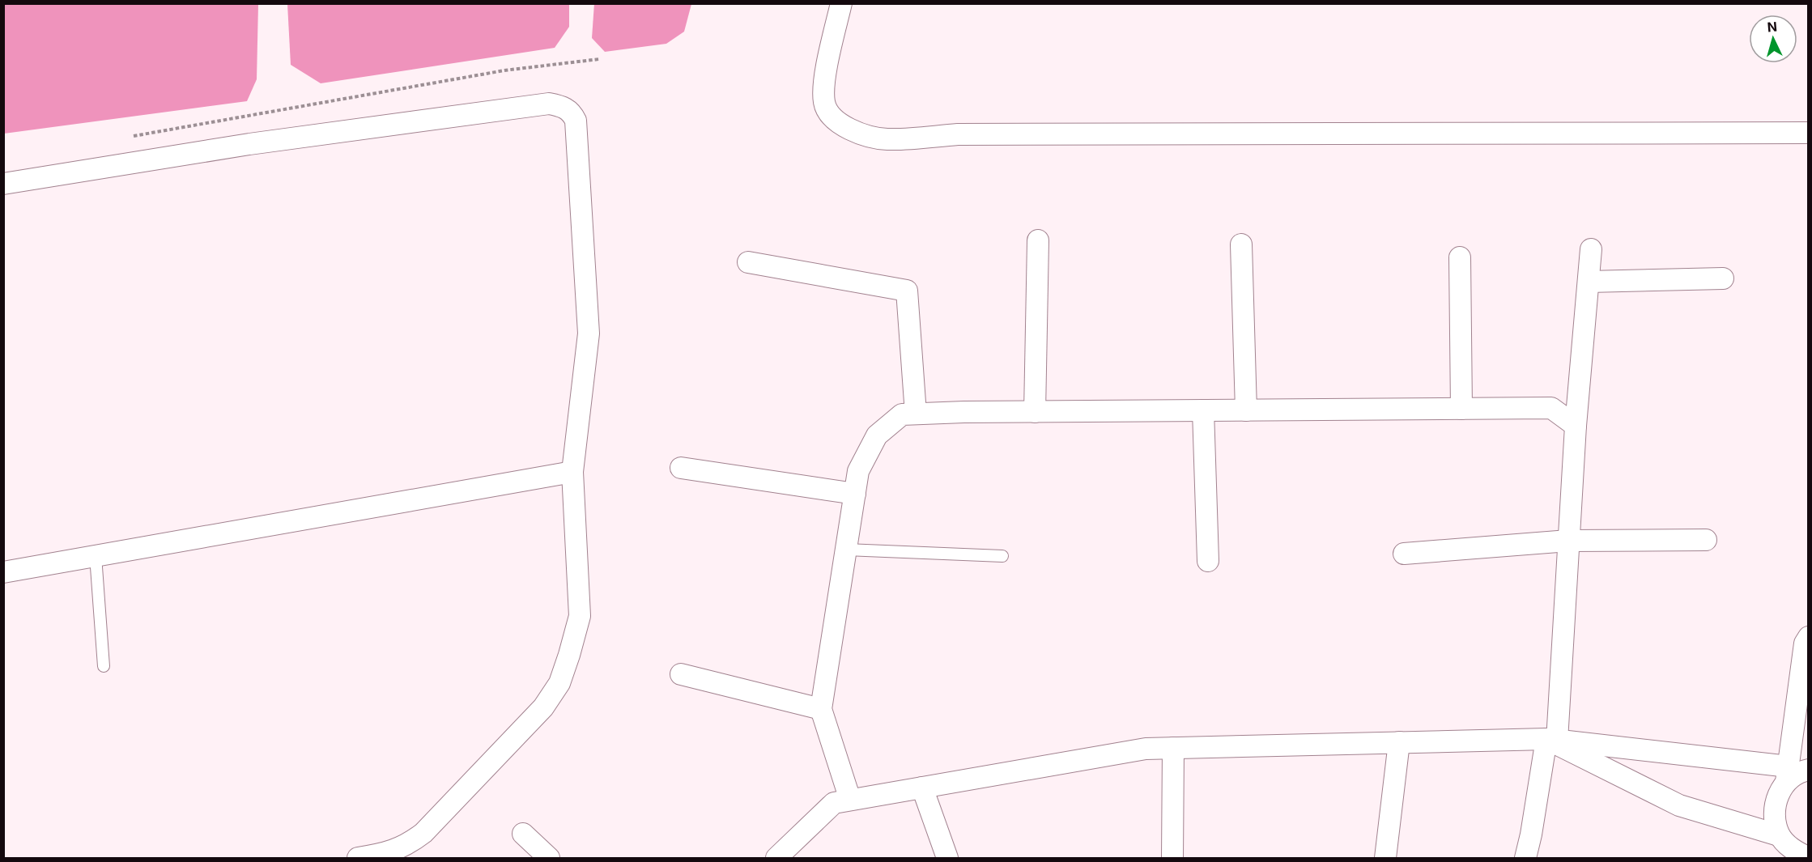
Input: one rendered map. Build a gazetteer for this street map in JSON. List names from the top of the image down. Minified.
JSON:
{"north":"top"}
